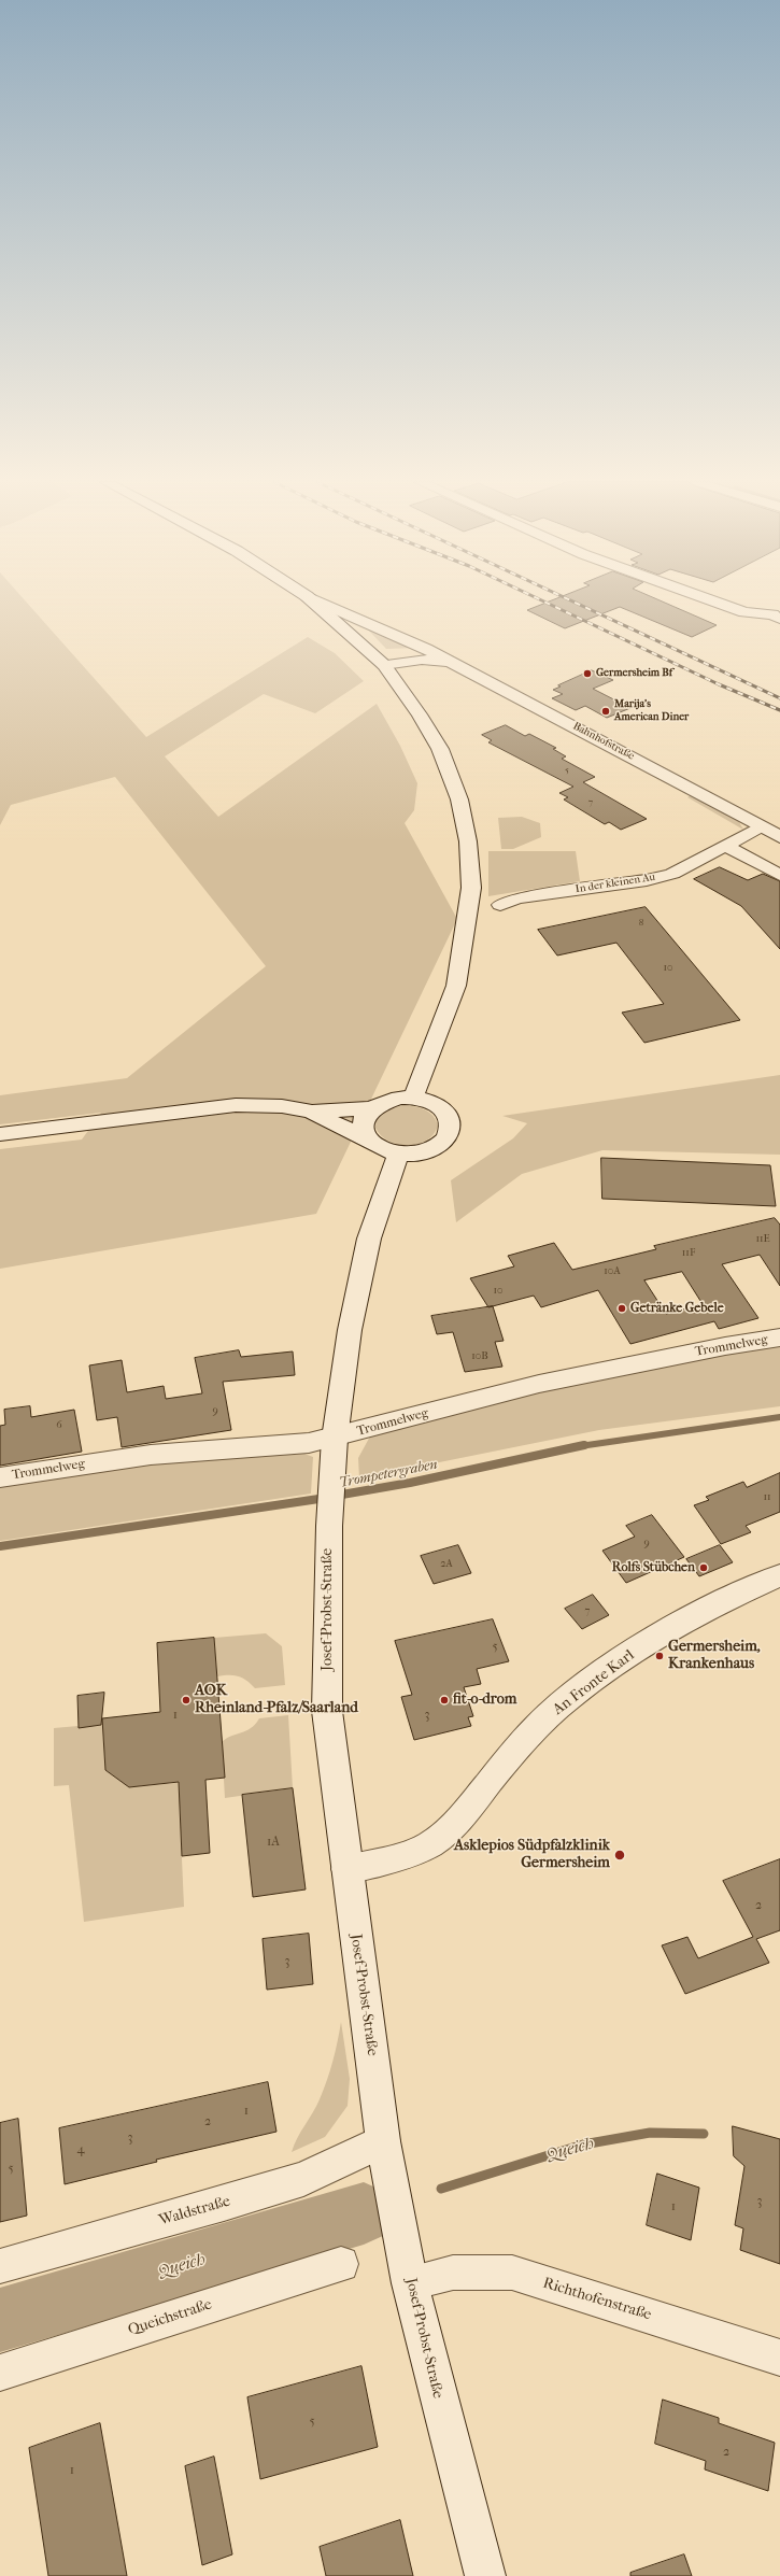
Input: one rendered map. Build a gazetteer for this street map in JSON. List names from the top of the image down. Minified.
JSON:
{"streets":{"main road":["Bahnhofstraße","Josef-Probst-Straße"],"street":["In der kleinen Au","Trommelweg","An Fronte Karl","Waldstraße","Richthofenstraße","Queichstraße"]},"crossings":[["Bahnhofstraße","In der kleinen Au"],["Trommelweg","Josef-Probst-Straße"],["Josef-Probst-Straße","An Fronte Karl"],["Josef-Probst-Straße","Waldstraße"],["Josef-Probst-Straße","Richthofenstraße"]],"water":["Trompetergraben","Queich"],"places":["Germersheim Bf","Marija's American Diner","Getränke Gebele","Rolfs Stübchen","Germersheim, Krankenhaus","AOK Rheinland-Pfalz/Saarland","fit-o-drom","Asklepios Südpfalzklinik Germersheim"],"house_numbers":["5","7","8","10","11E","11F","10A","10","10B","9","6","11","9","2A","7","5","1","3","1A","2","3","1","2","3","4","5","3","1","5","2","1"]}
